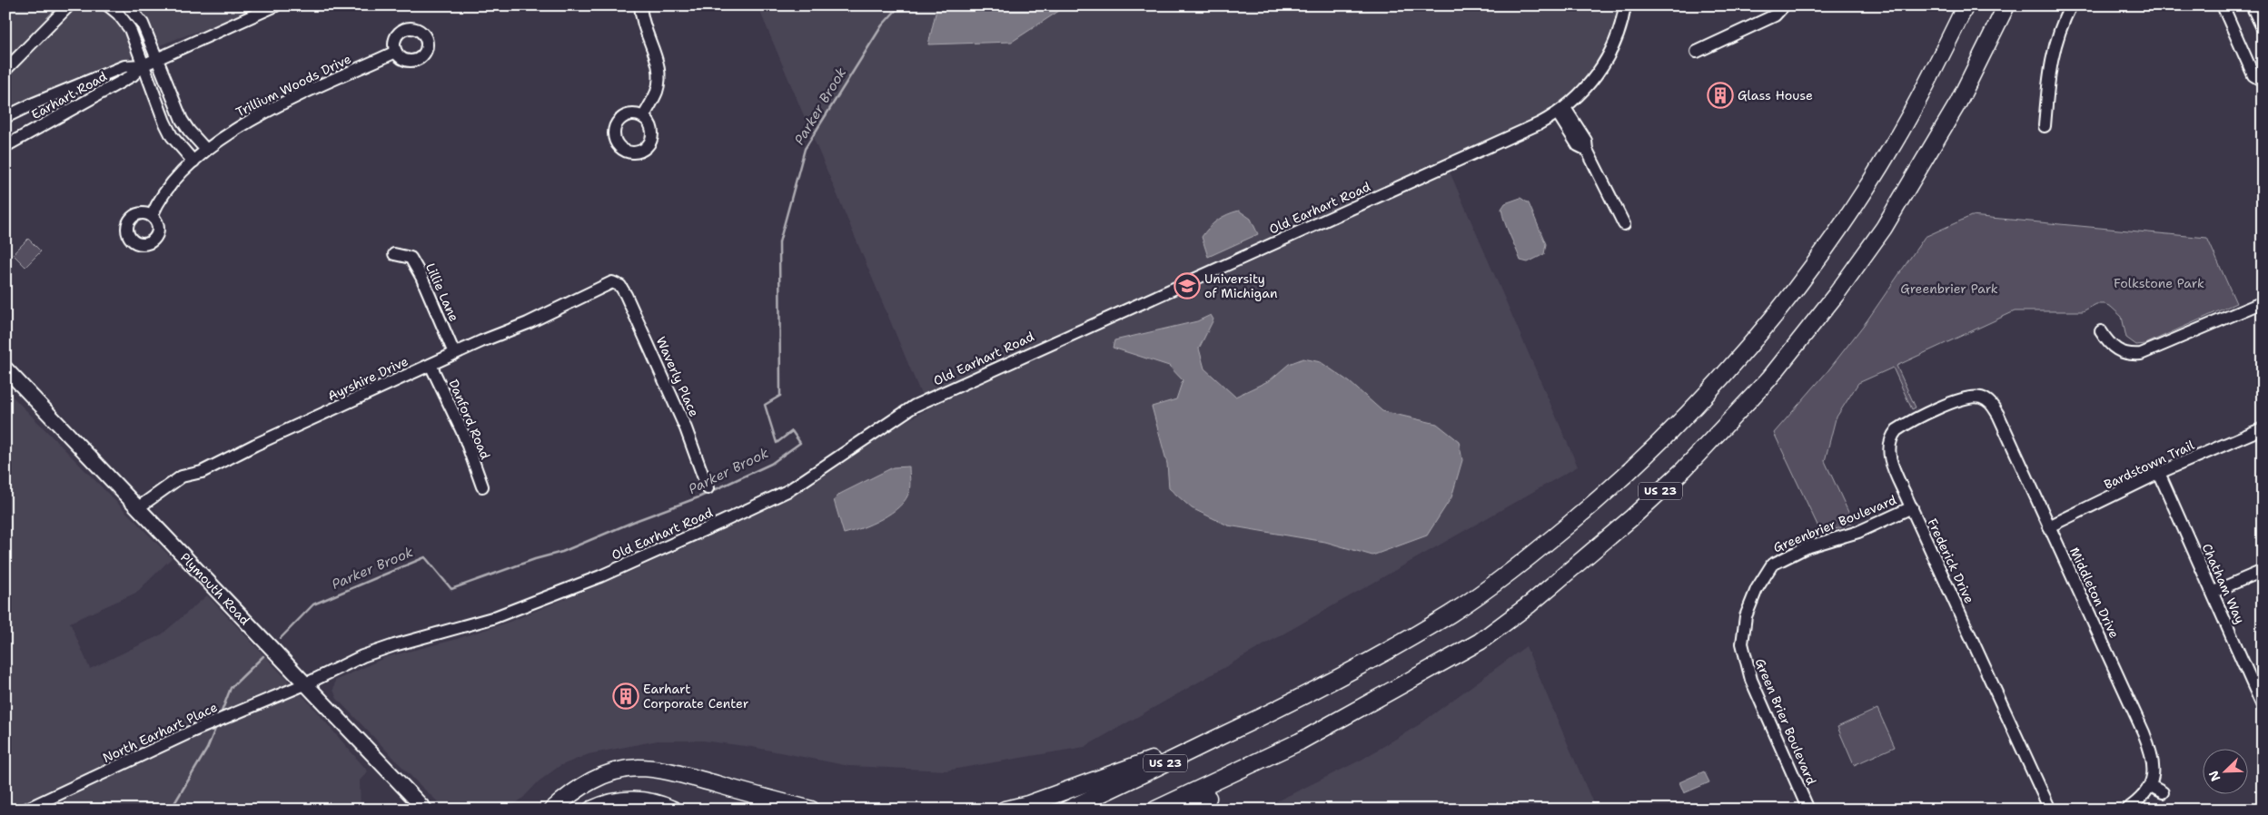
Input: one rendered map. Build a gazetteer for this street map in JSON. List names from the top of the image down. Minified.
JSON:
{"streets":{"highway":["US 23"],"main road":["Plymouth Road"],"street":["Trillium Woods Drive","Earhart Road","Old Earhart Road","Lillie Lane","Waverly Place","Ayrshire Drive","Danford Road","Bardstown Trail","Greenbrier Boulevard","Frederick Drive","Chatham Way","Middleton Drive","Green Brier Boulevard","North Earhart Place"]},"crossings":[["Old Earhart Road","Plymouth Road"],["Old Earhart Road","North Earhart Place"],["Lillie Lane","Ayrshire Drive"],["Waverly Place","Ayrshire Drive"],["Ayrshire Drive","Danford Road"],["Ayrshire Drive","Plymouth Road"],["Bardstown Trail","Chatham Way"],["Bardstown Trail","Middleton Drive"],["Greenbrier Boulevard","Frederick Drive"],["Greenbrier Boulevard","Green Brier Boulevard"],["Frederick Drive","Middleton Drive"],["Plymouth Road","North Earhart Place"]],"water":["Parker Brook"],"parks":["Folkstone Park","Greenbrier Park"],"places":{"building":["Glass House","Earhart Corporate Center"],"school or university":["University of Michigan"]},"north":"bottom left"}
